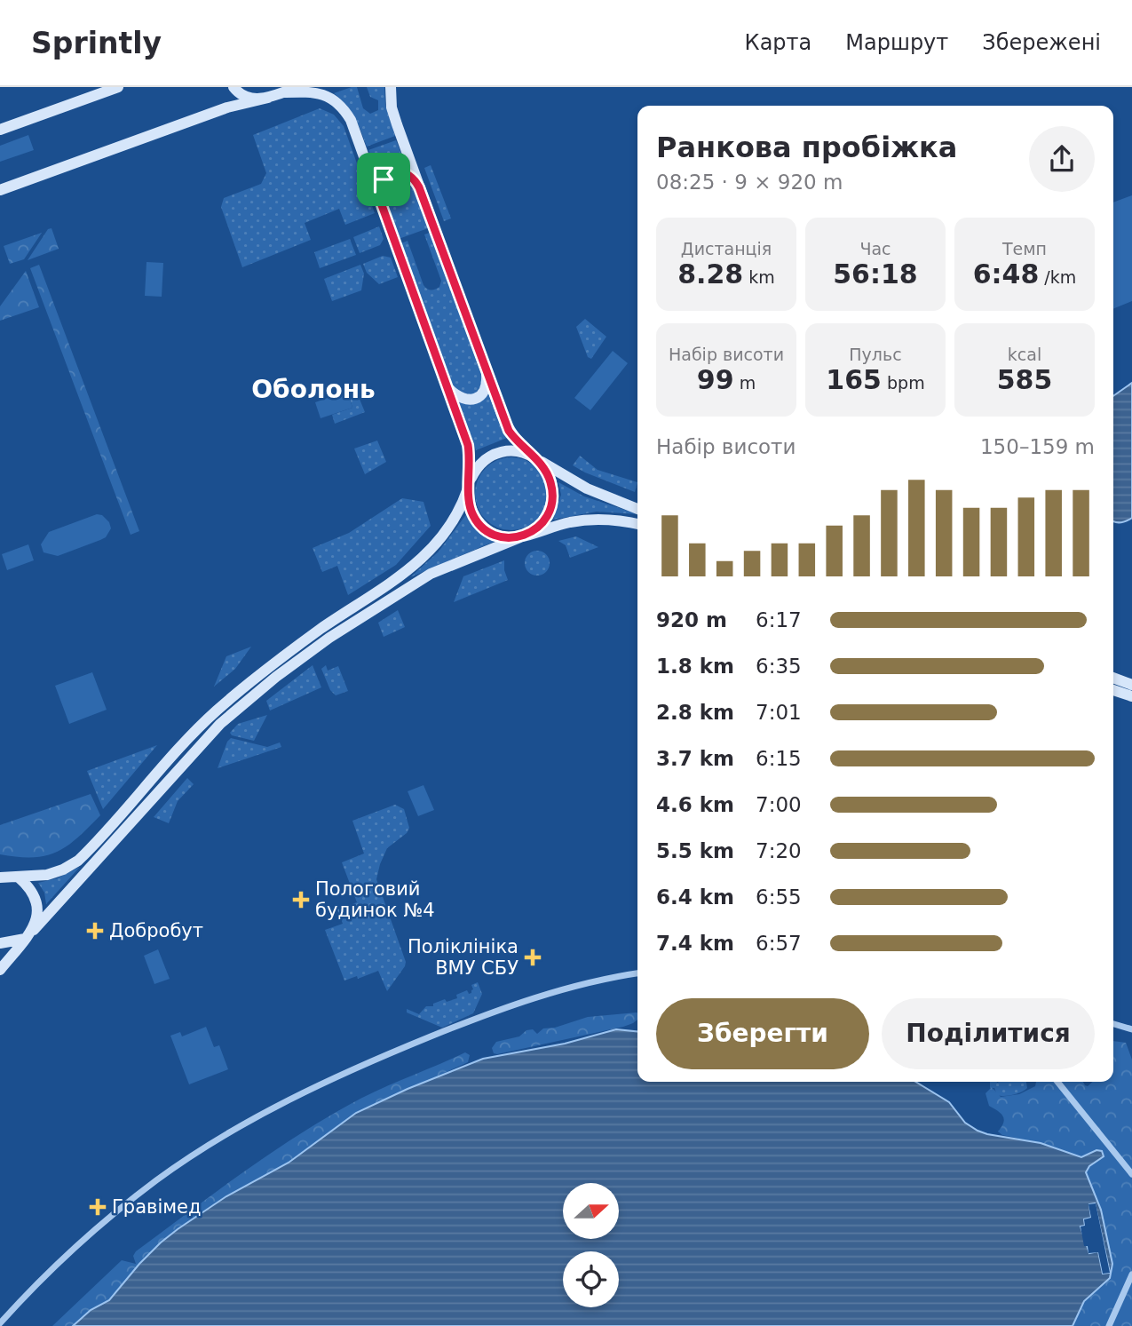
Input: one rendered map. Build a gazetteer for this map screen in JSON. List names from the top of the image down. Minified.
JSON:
{"districts":["Оболонь"],"places":{"health":["Пологовий будинок №4","Добробут","Поліклініка ВМУ СБУ","Гравімед"]},"north":"right","page":{"header":"Sprintly","nav":["Карта","Маршрут","Збережені"],"heading":["Ранкова пробіжка","08:25 · 9 × 920 m"],"stats":[["Дистанція","8.28 km"],["Час","56:18"],["Темп","6:48 /km"],["Набір висоти","99 m"],["Пульс","165 bpm"],["kcal","585"]],"chart":["Набір висоти","150–159 m"],"list":[{"name":"920 m","note":"6:17"},{"name":"1.8 km","note":"6:35"},{"name":"2.8 km","note":"7:01"},{"name":"3.7 km","note":"6:15"},{"name":"4.6 km","note":"7:00"},{"name":"5.5 km","note":"7:20"},{"name":"6.4 km","note":"6:55"},{"name":"7.4 km","note":"6:57"}],"buttons":["Зберегти","Поділитися"]}}
